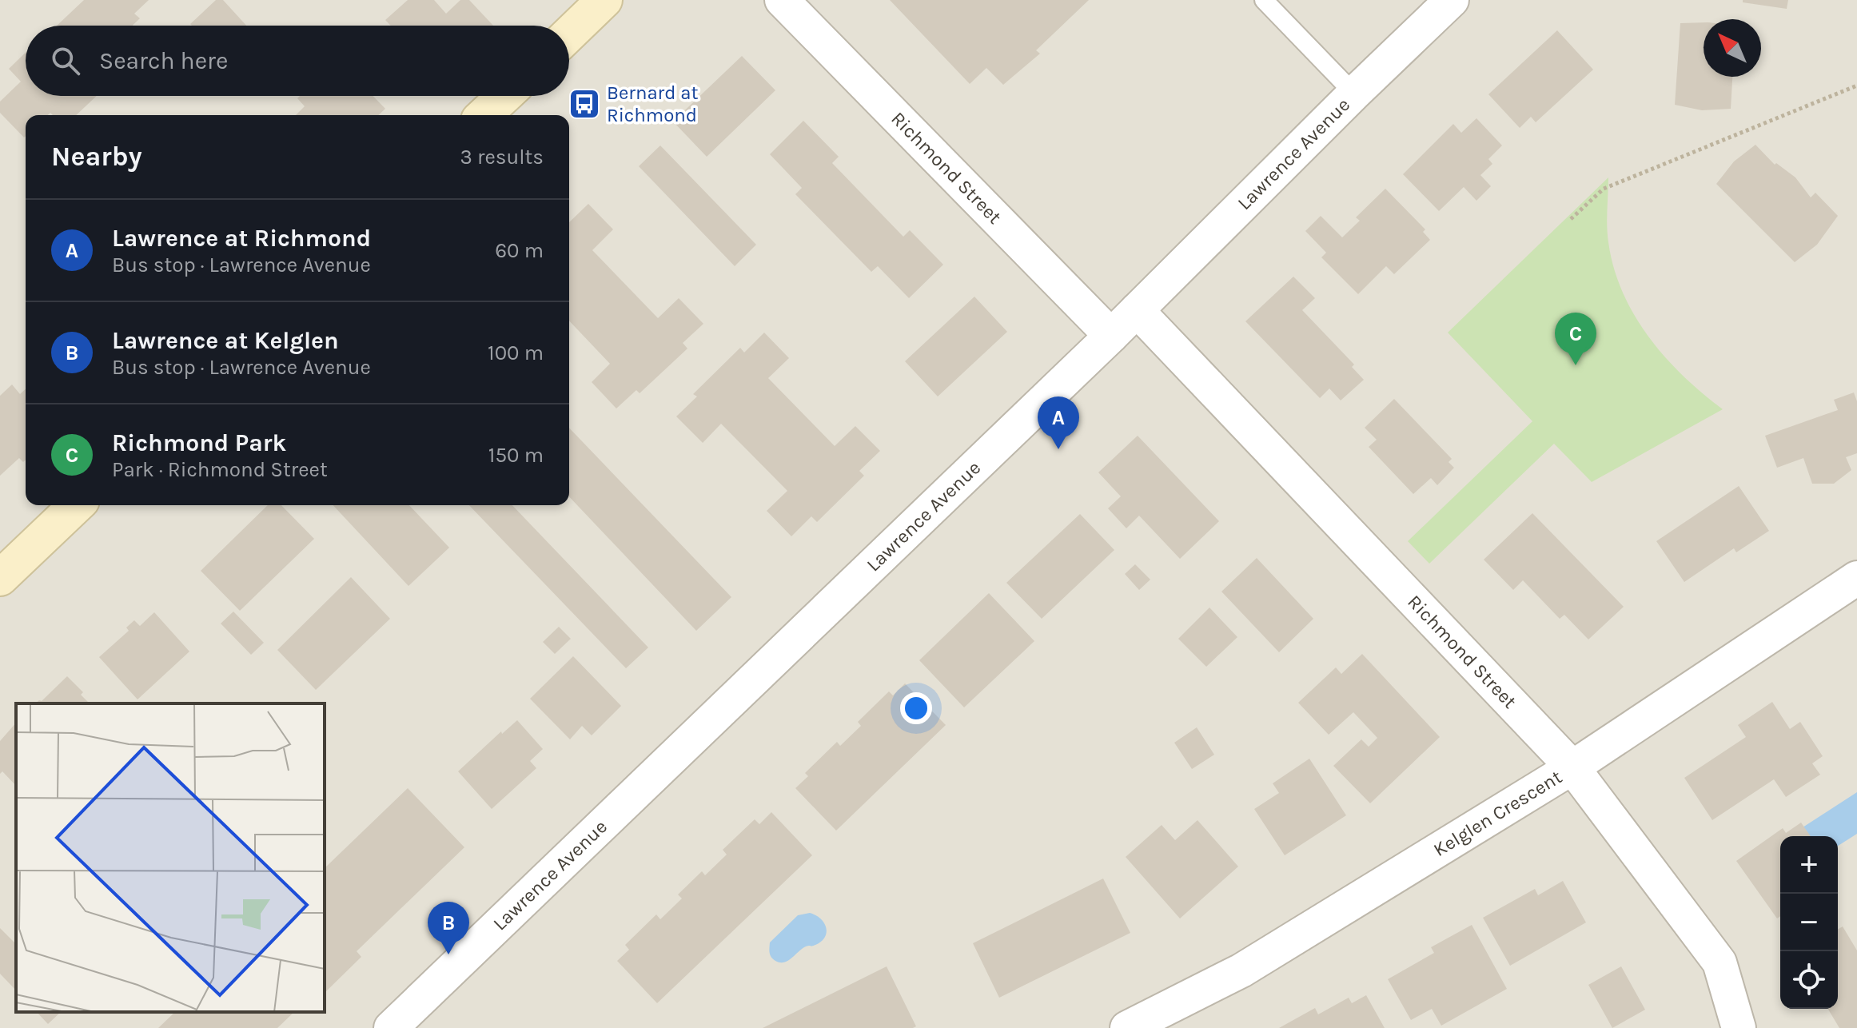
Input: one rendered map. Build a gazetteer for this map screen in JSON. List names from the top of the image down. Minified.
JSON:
{"streets":{"street":["Lawrence Avenue","Richmond Street","Kelglen Crescent"]},"crossings":[["Lawrence Avenue","Richmond Street"],["Richmond Street","Kelglen Crescent"]],"places":{"bus stop":["Bernard at Richmond"]},"north":"top left","page":{"search":"Search here","heading":["Nearby","3 results"],"list":[{"mark":"A","name":"Lawrence at Richmond","note":"Bus stop · Lawrence Avenue","value":"60 m"},{"mark":"B","name":"Lawrence at Kelglen","note":"Bus stop · Lawrence Avenue","value":"100 m"},{"mark":"C","name":"Richmond Park","note":"Park · Richmond Street","value":"150 m"}],"pins":["C","A","B"],"map_buttons":["+","−"]}}
